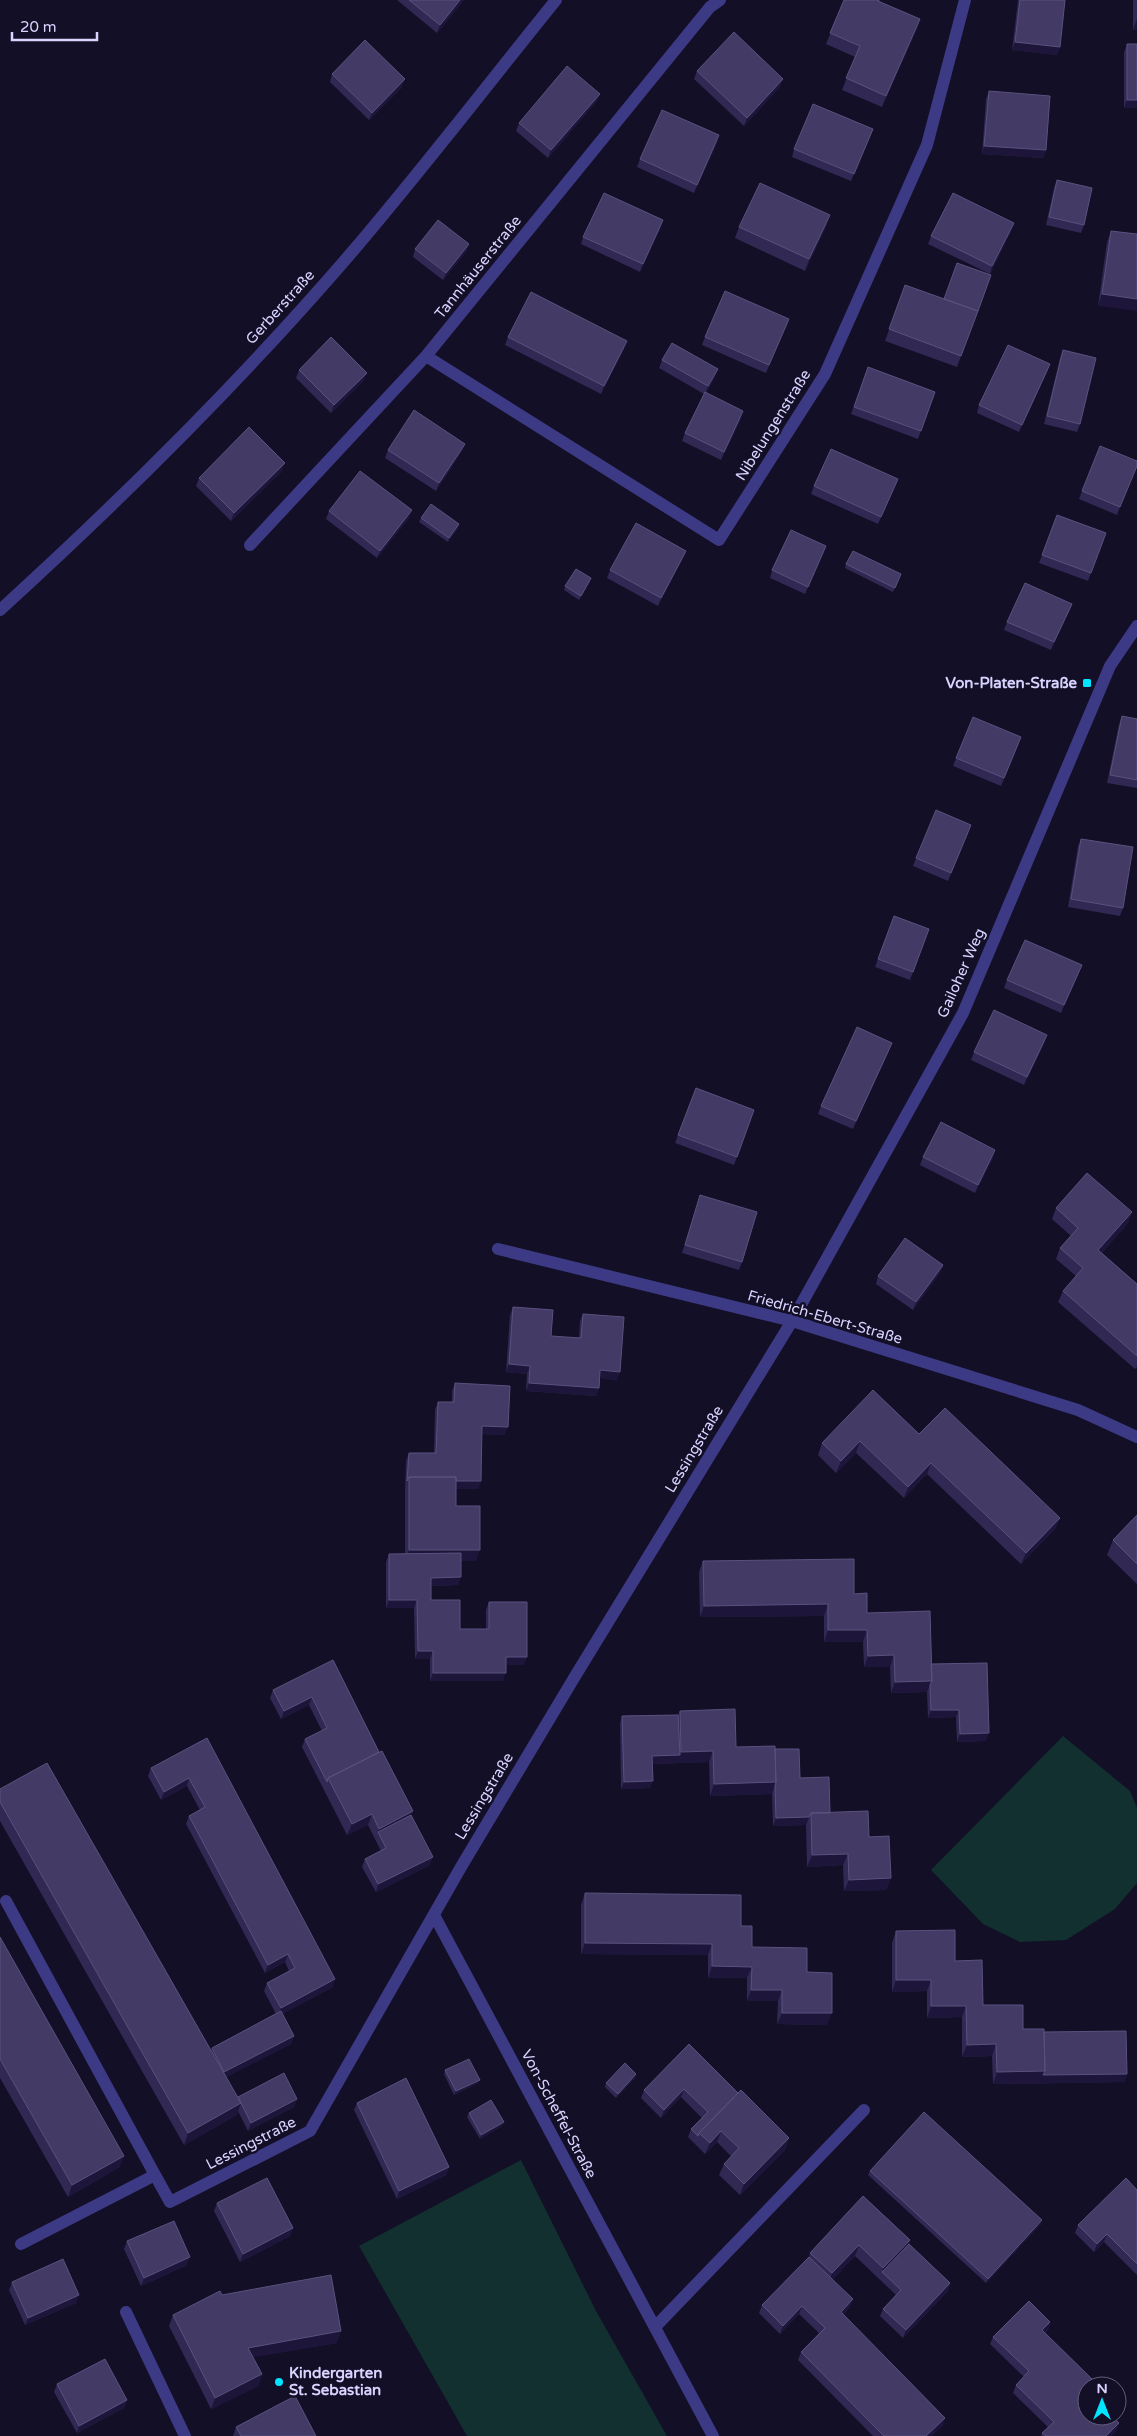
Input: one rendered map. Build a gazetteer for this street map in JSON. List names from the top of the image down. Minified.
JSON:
{"streets":{"street":["Tannhäuserstraße","Gerberstraße","Nibelungenstraße","Gailoher Weg","Friedrich-Ebert-Straße","Lessingstraße","Von-Scheffel-Straße"]},"crossings":[["Tannhäuserstraße","Nibelungenstraße"],["Gailoher Weg","Friedrich-Ebert-Straße"],["Gailoher Weg","Lessingstraße"],["Friedrich-Ebert-Straße","Lessingstraße"],["Lessingstraße","Von-Scheffel-Straße"]],"places":{"transit":["Von-Platen-Straße"],"other":["Kindergarten St. Sebastian"]},"scale_bar":"20 m","north":"top"}
